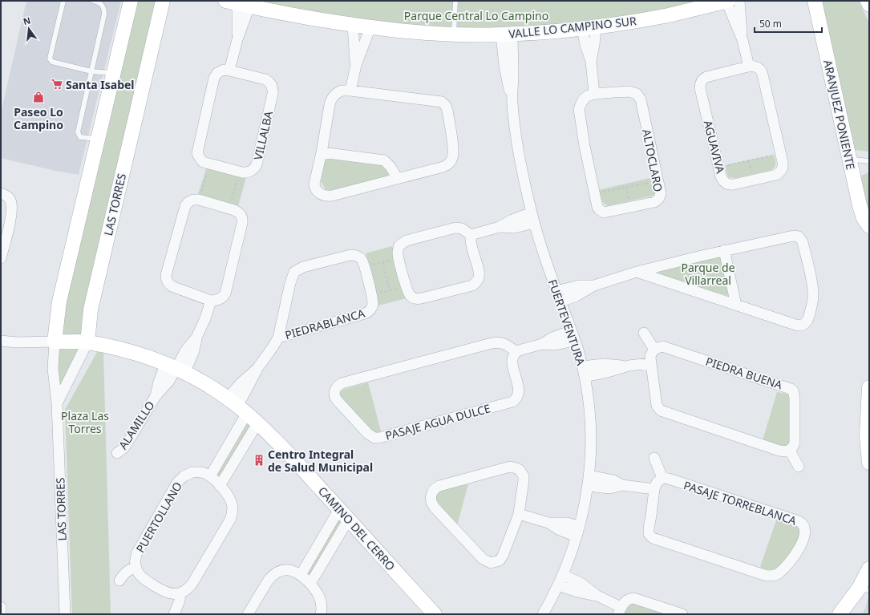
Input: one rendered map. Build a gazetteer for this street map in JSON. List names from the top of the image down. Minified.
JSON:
{"streets":{"street":["VALLE LO CAMPINO SUR","ARANJUEZ PONIENTE","VILLALBA","AGUAVIVA","ALTOCLARO","LAS TORRES","FUERTEVENTURA","PIEDRABLANCA","PIEDRA BUENA","PASAJE AGUA DULCE","ALAMILLO","PASAJE TORREBLANCA","PUERTOLLANO","CAMINO DEL CERRO"]},"crossings":[["VALLE LO CAMPINO SUR","FUERTEVENTURA"],["LAS TORRES","CAMINO DEL CERRO"],["PIEDRABLANCA","CAMINO DEL CERRO"],["ALAMILLO","CAMINO DEL CERRO"]],"parks":["Parque Central Lo Campino","Parque de Villarreal","Plaza Las Torres"],"places":{"supermarket":["Santa Isabel"],"shop":["Paseo Lo Campino"],"building":["Centro Integral de Salud Municipal"]},"scale_bar":"50 m","north":"top"}
